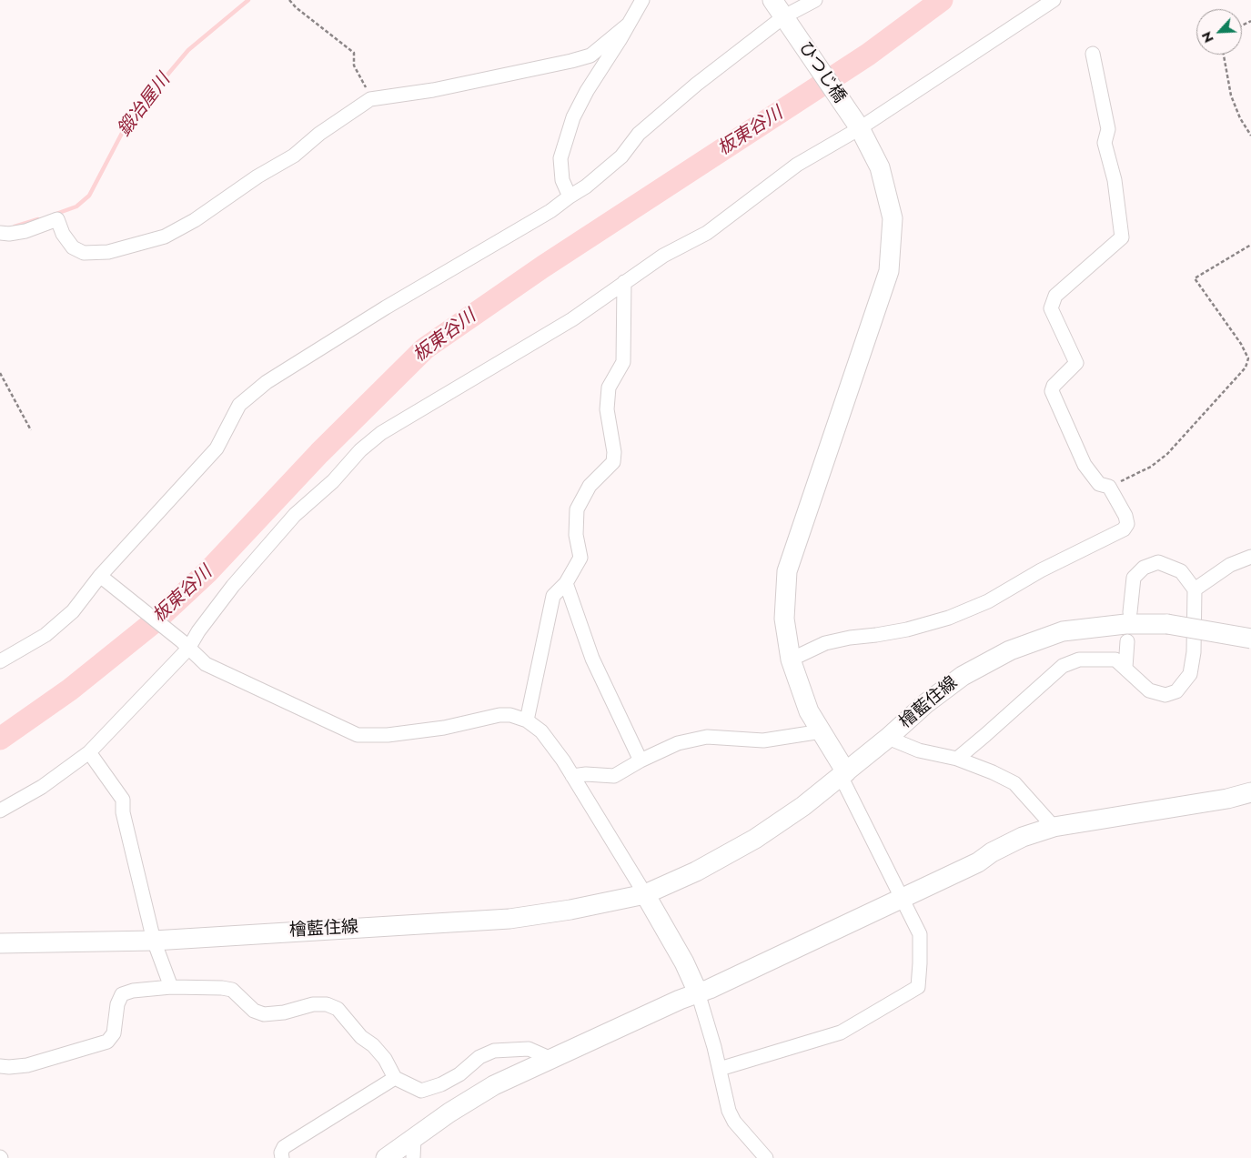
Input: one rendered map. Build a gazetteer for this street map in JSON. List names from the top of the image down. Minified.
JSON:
{"streets":{"main road":["ひつじ橋","檜藍住線"]},"crossings":[["ひつじ橋","檜藍住線"]],"water":["鍛冶屋川","板東谷川"],"north":"bottom left"}
